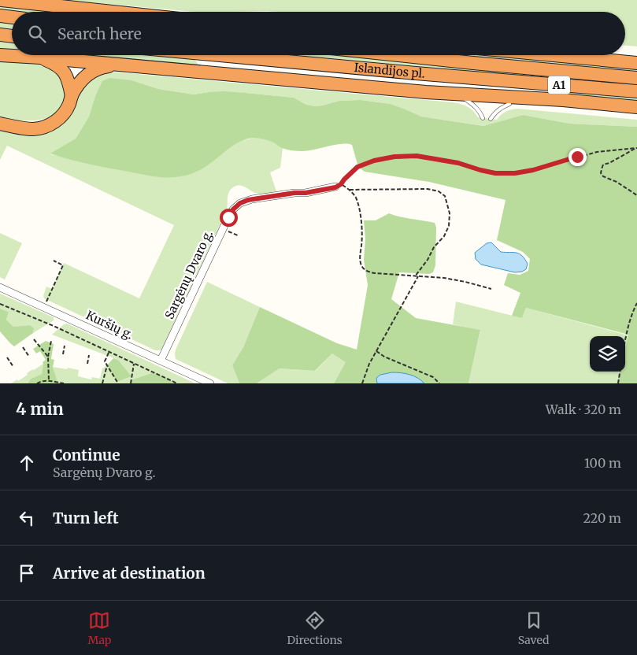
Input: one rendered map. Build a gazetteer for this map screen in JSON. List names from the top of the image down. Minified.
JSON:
{"streets":{"highway":["Islandijos pl.","A1"],"street":["Sargėnų Dvaro g.","Kuršių g."]},"crossings":[["Sargėnų Dvaro g.","Kuršių g."]],"page":{"search":"Search here","heading":["4 min","Walk · 320 m"],"list":[["Continue","Sargėnų Dvaro g.","100 m"],["Turn left","220 m"],"Arrive at destination"],"nav":["Map","Directions","Saved"]}}
